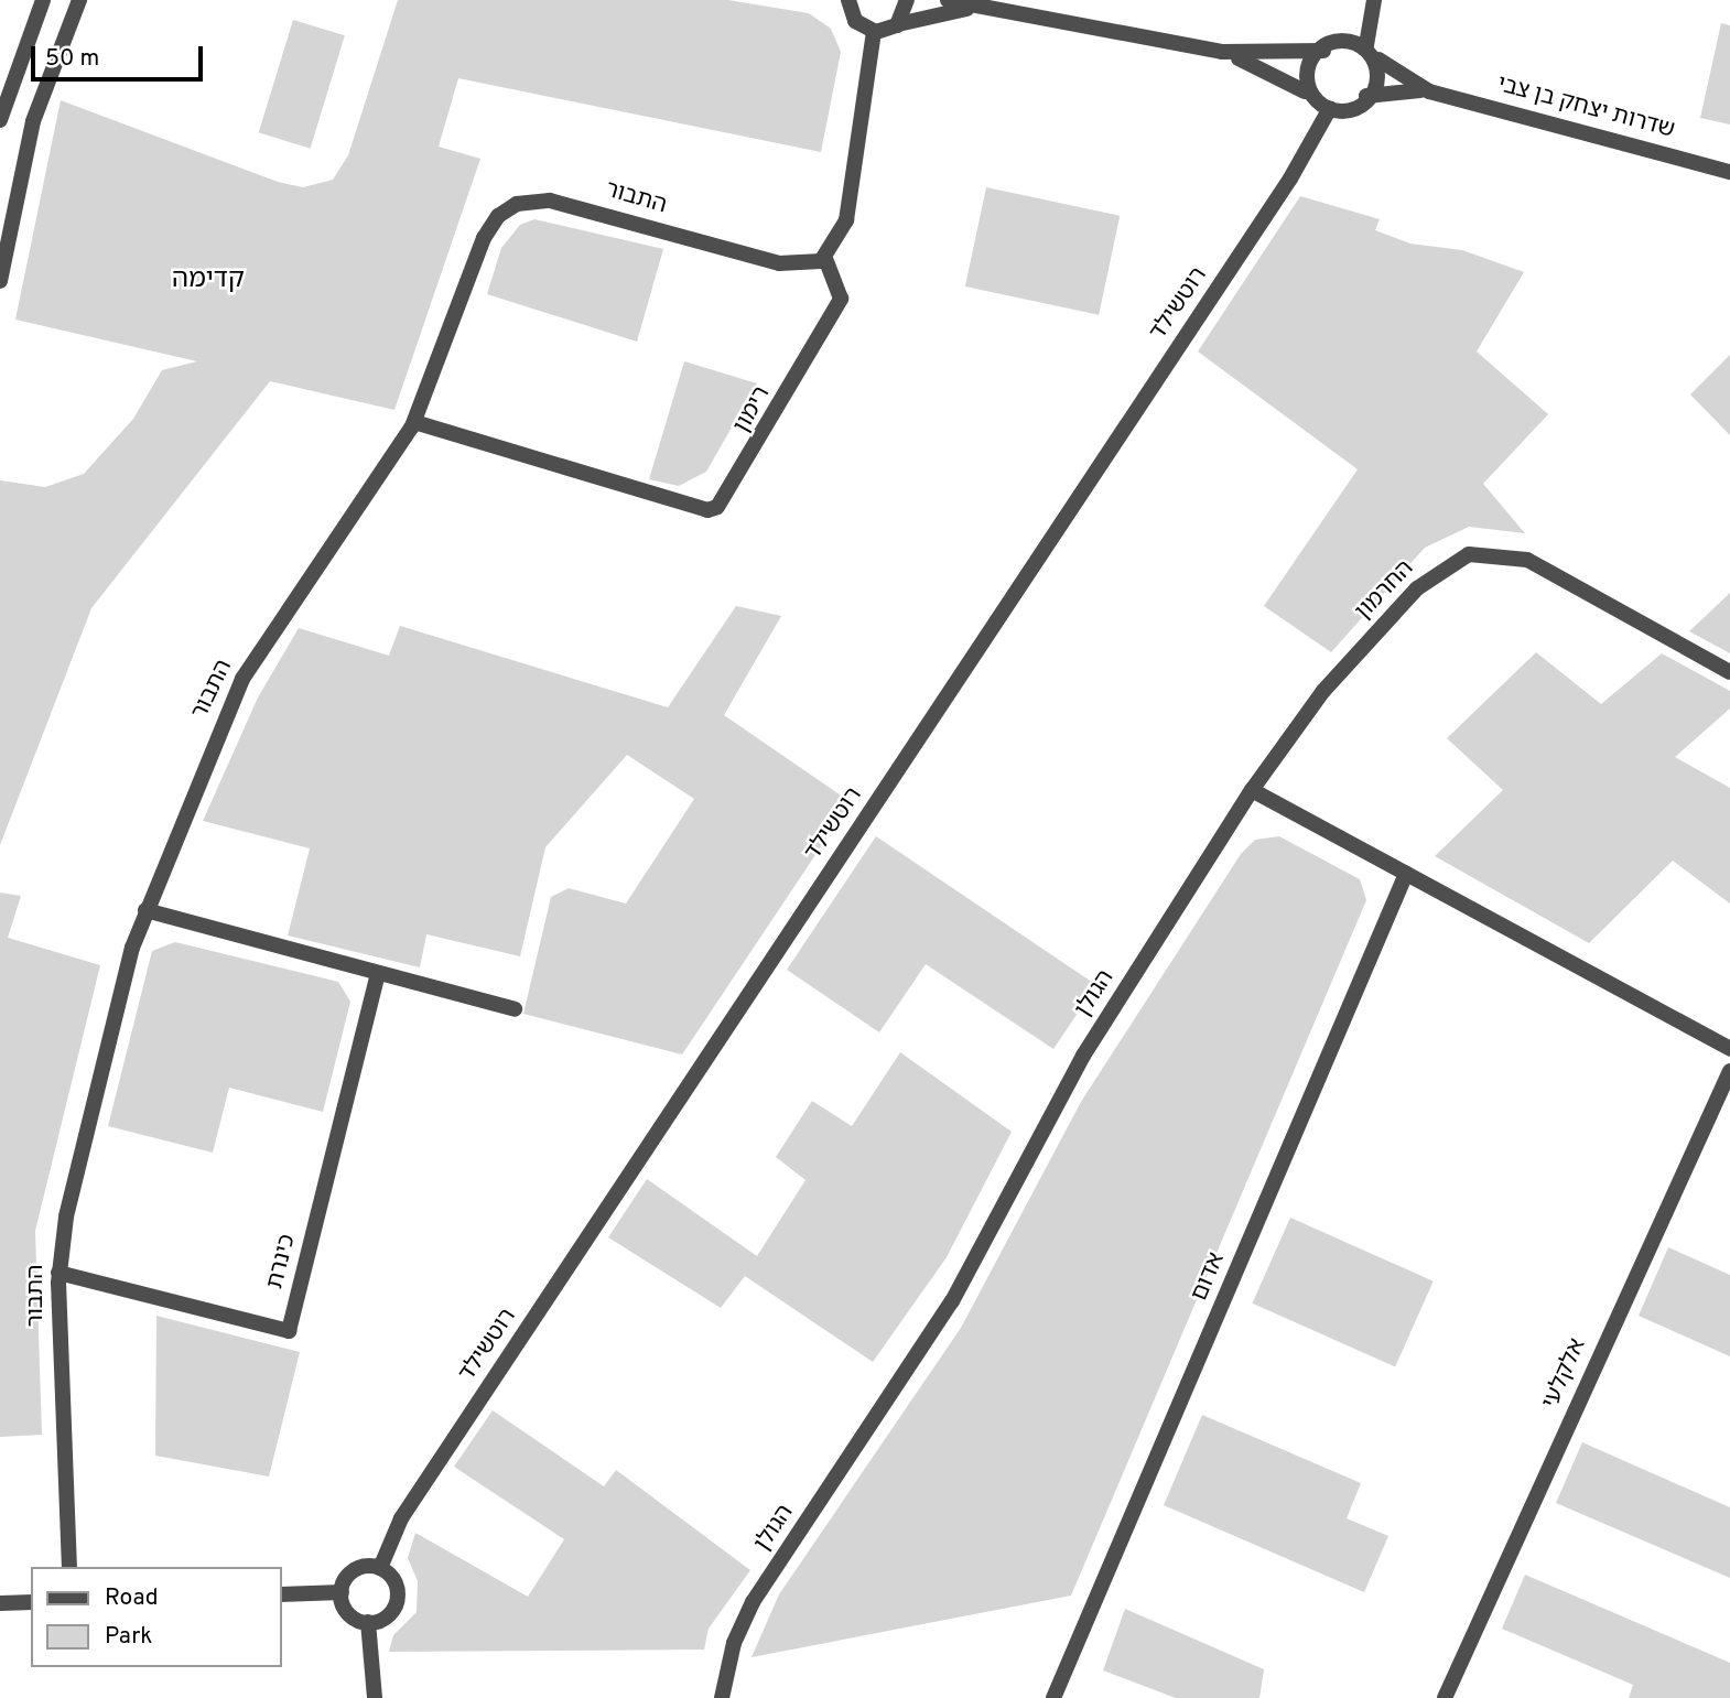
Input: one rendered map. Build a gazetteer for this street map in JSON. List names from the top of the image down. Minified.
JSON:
{"streets":{"street":["שדרות יצחק בן צבי","התבור","רוטשילד","רימון","החרמון","הגולן","כינרת","אדום","אלקלעי"]},"crossings":[["שדרות יצחק בן צבי","רוטשילד"],["התבור","רימון"],["התבור","כינרת"],["החרמון","הגולן"]],"districts":["קדימה"],"legend":["Road","Park"],"scale_bar":"50 m"}
